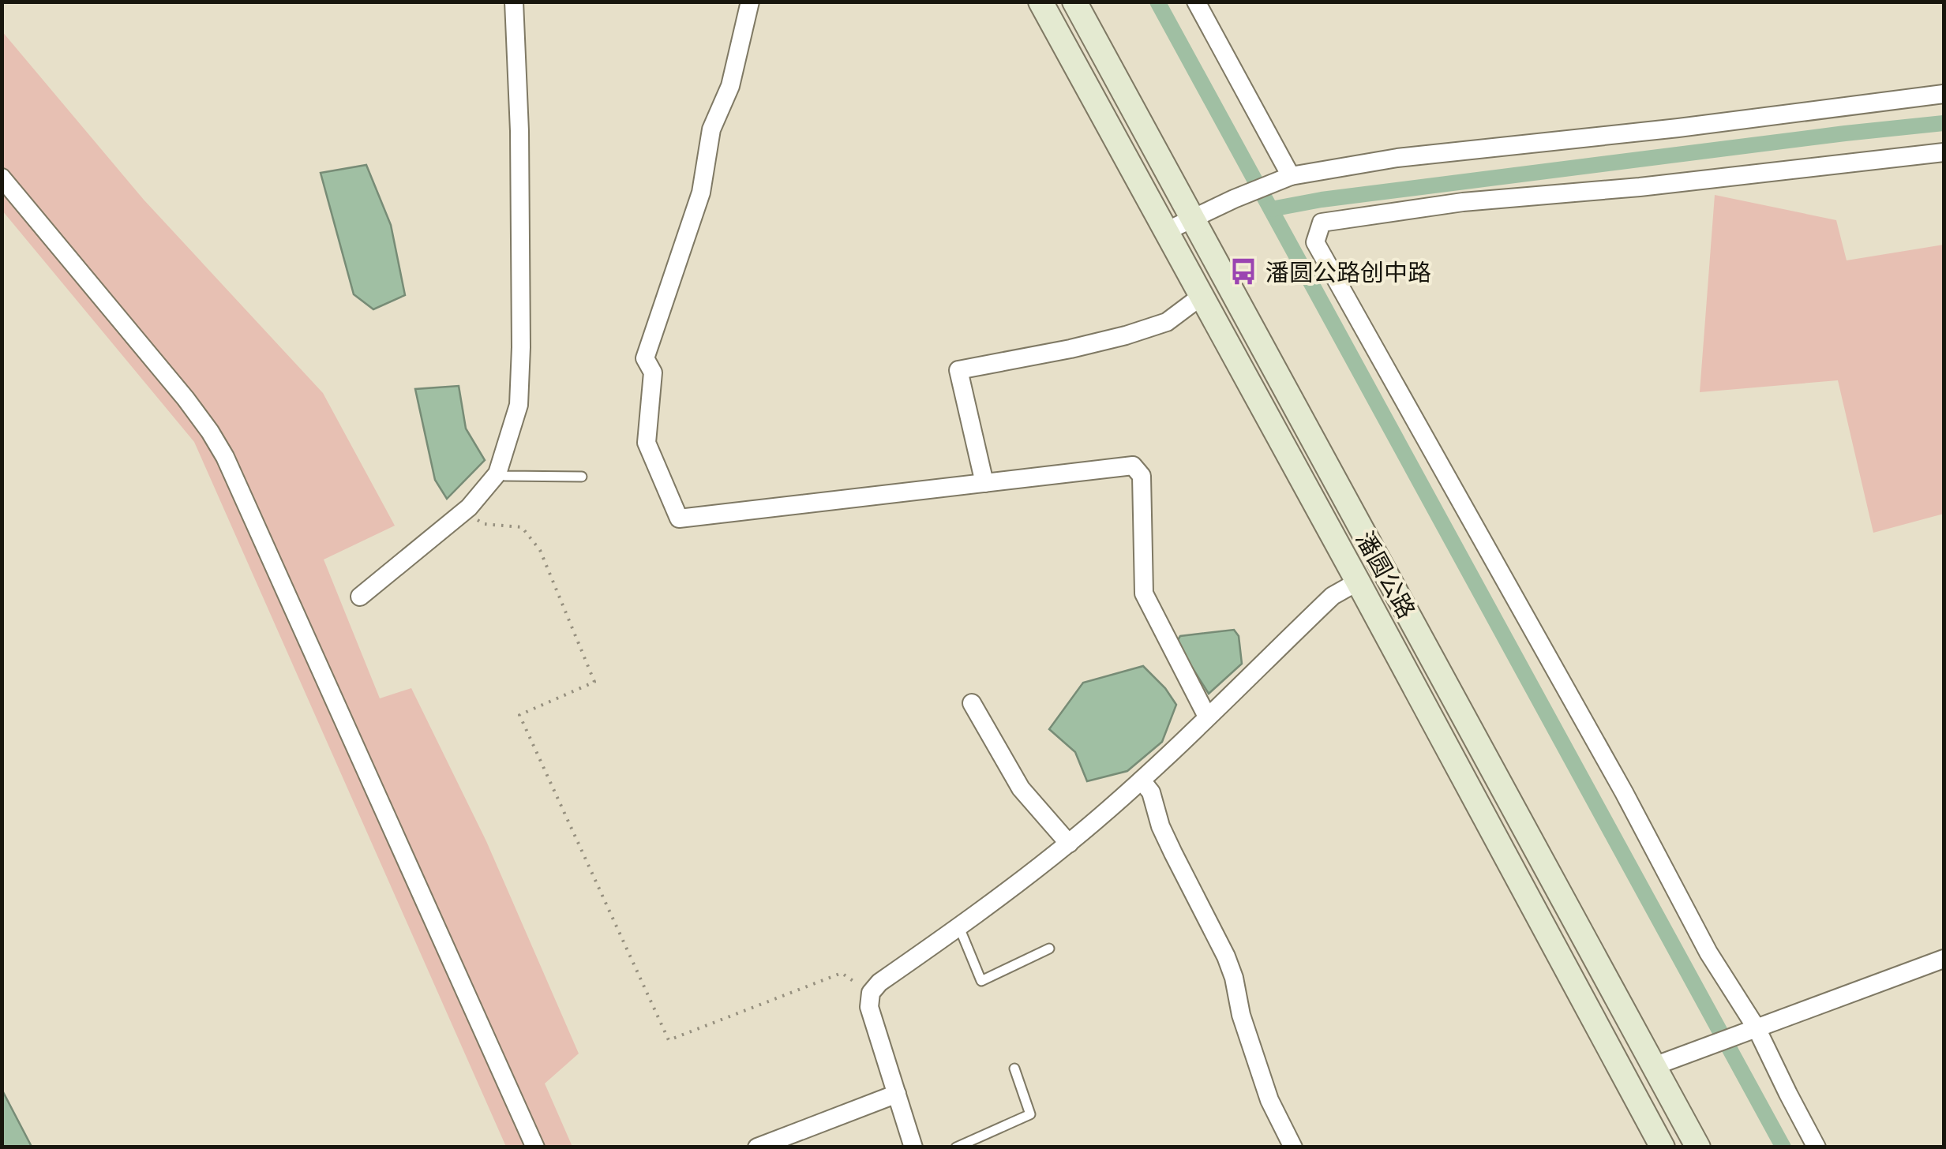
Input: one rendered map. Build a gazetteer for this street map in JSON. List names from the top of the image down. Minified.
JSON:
{"streets":{"main road":["潘圆公路"]},"places":{"bus stop":["潘圆公路创中路"]}}
